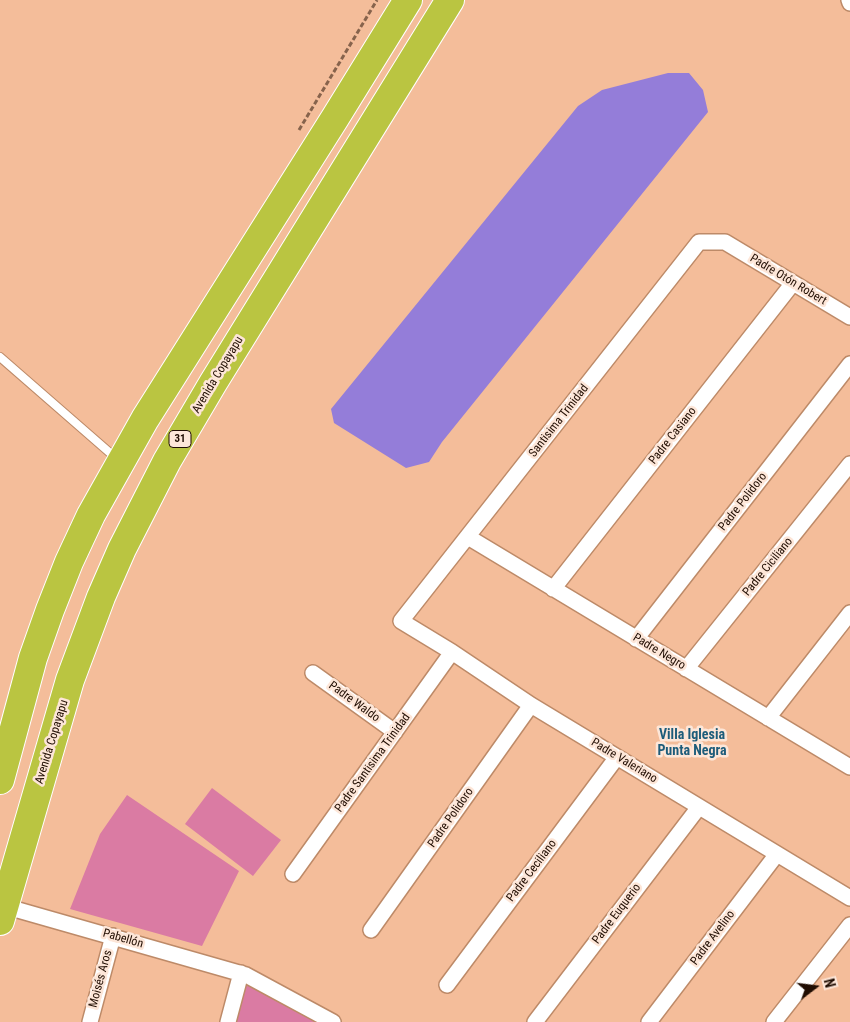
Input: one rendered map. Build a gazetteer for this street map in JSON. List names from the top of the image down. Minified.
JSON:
{"streets":{"highway":["Avenida Copayapu","31"],"street":["Padre Otón Robert","Santisima Trinidad","Padre Casiano","Padre Polidoro","Padre Ciciliano","Padre Negro","Padre Waldo","Padre Valeriano","Padre Santisima Trinidad","Padre Ceciliano","Padre Euquerio","Padre Avelino","Pabellón","Moisés Aros"]},"crossings":[["Padre Otón Robert","Santisima Trinidad"],["Padre Otón Robert","Padre Casiano"],["Avenida Copayapu","Pabellón"],["Santisima Trinidad","Padre Negro"],["Santisima Trinidad","Padre Valeriano"],["Padre Casiano","Padre Negro"],["Padre Polidoro","Padre Negro"],["Padre Polidoro","Padre Valeriano"],["Padre Ciciliano","Padre Negro"],["Padre Waldo","Padre Santisima Trinidad"],["Padre Valeriano","Padre Santisima Trinidad"],["Padre Valeriano","Padre Ceciliano"],["Padre Valeriano","Padre Euquerio"],["Padre Valeriano","Padre Avelino"],["Pabellón","Moisés Aros"]],"districts":["Villa Iglesia Punta Negra"],"north":"right"}
